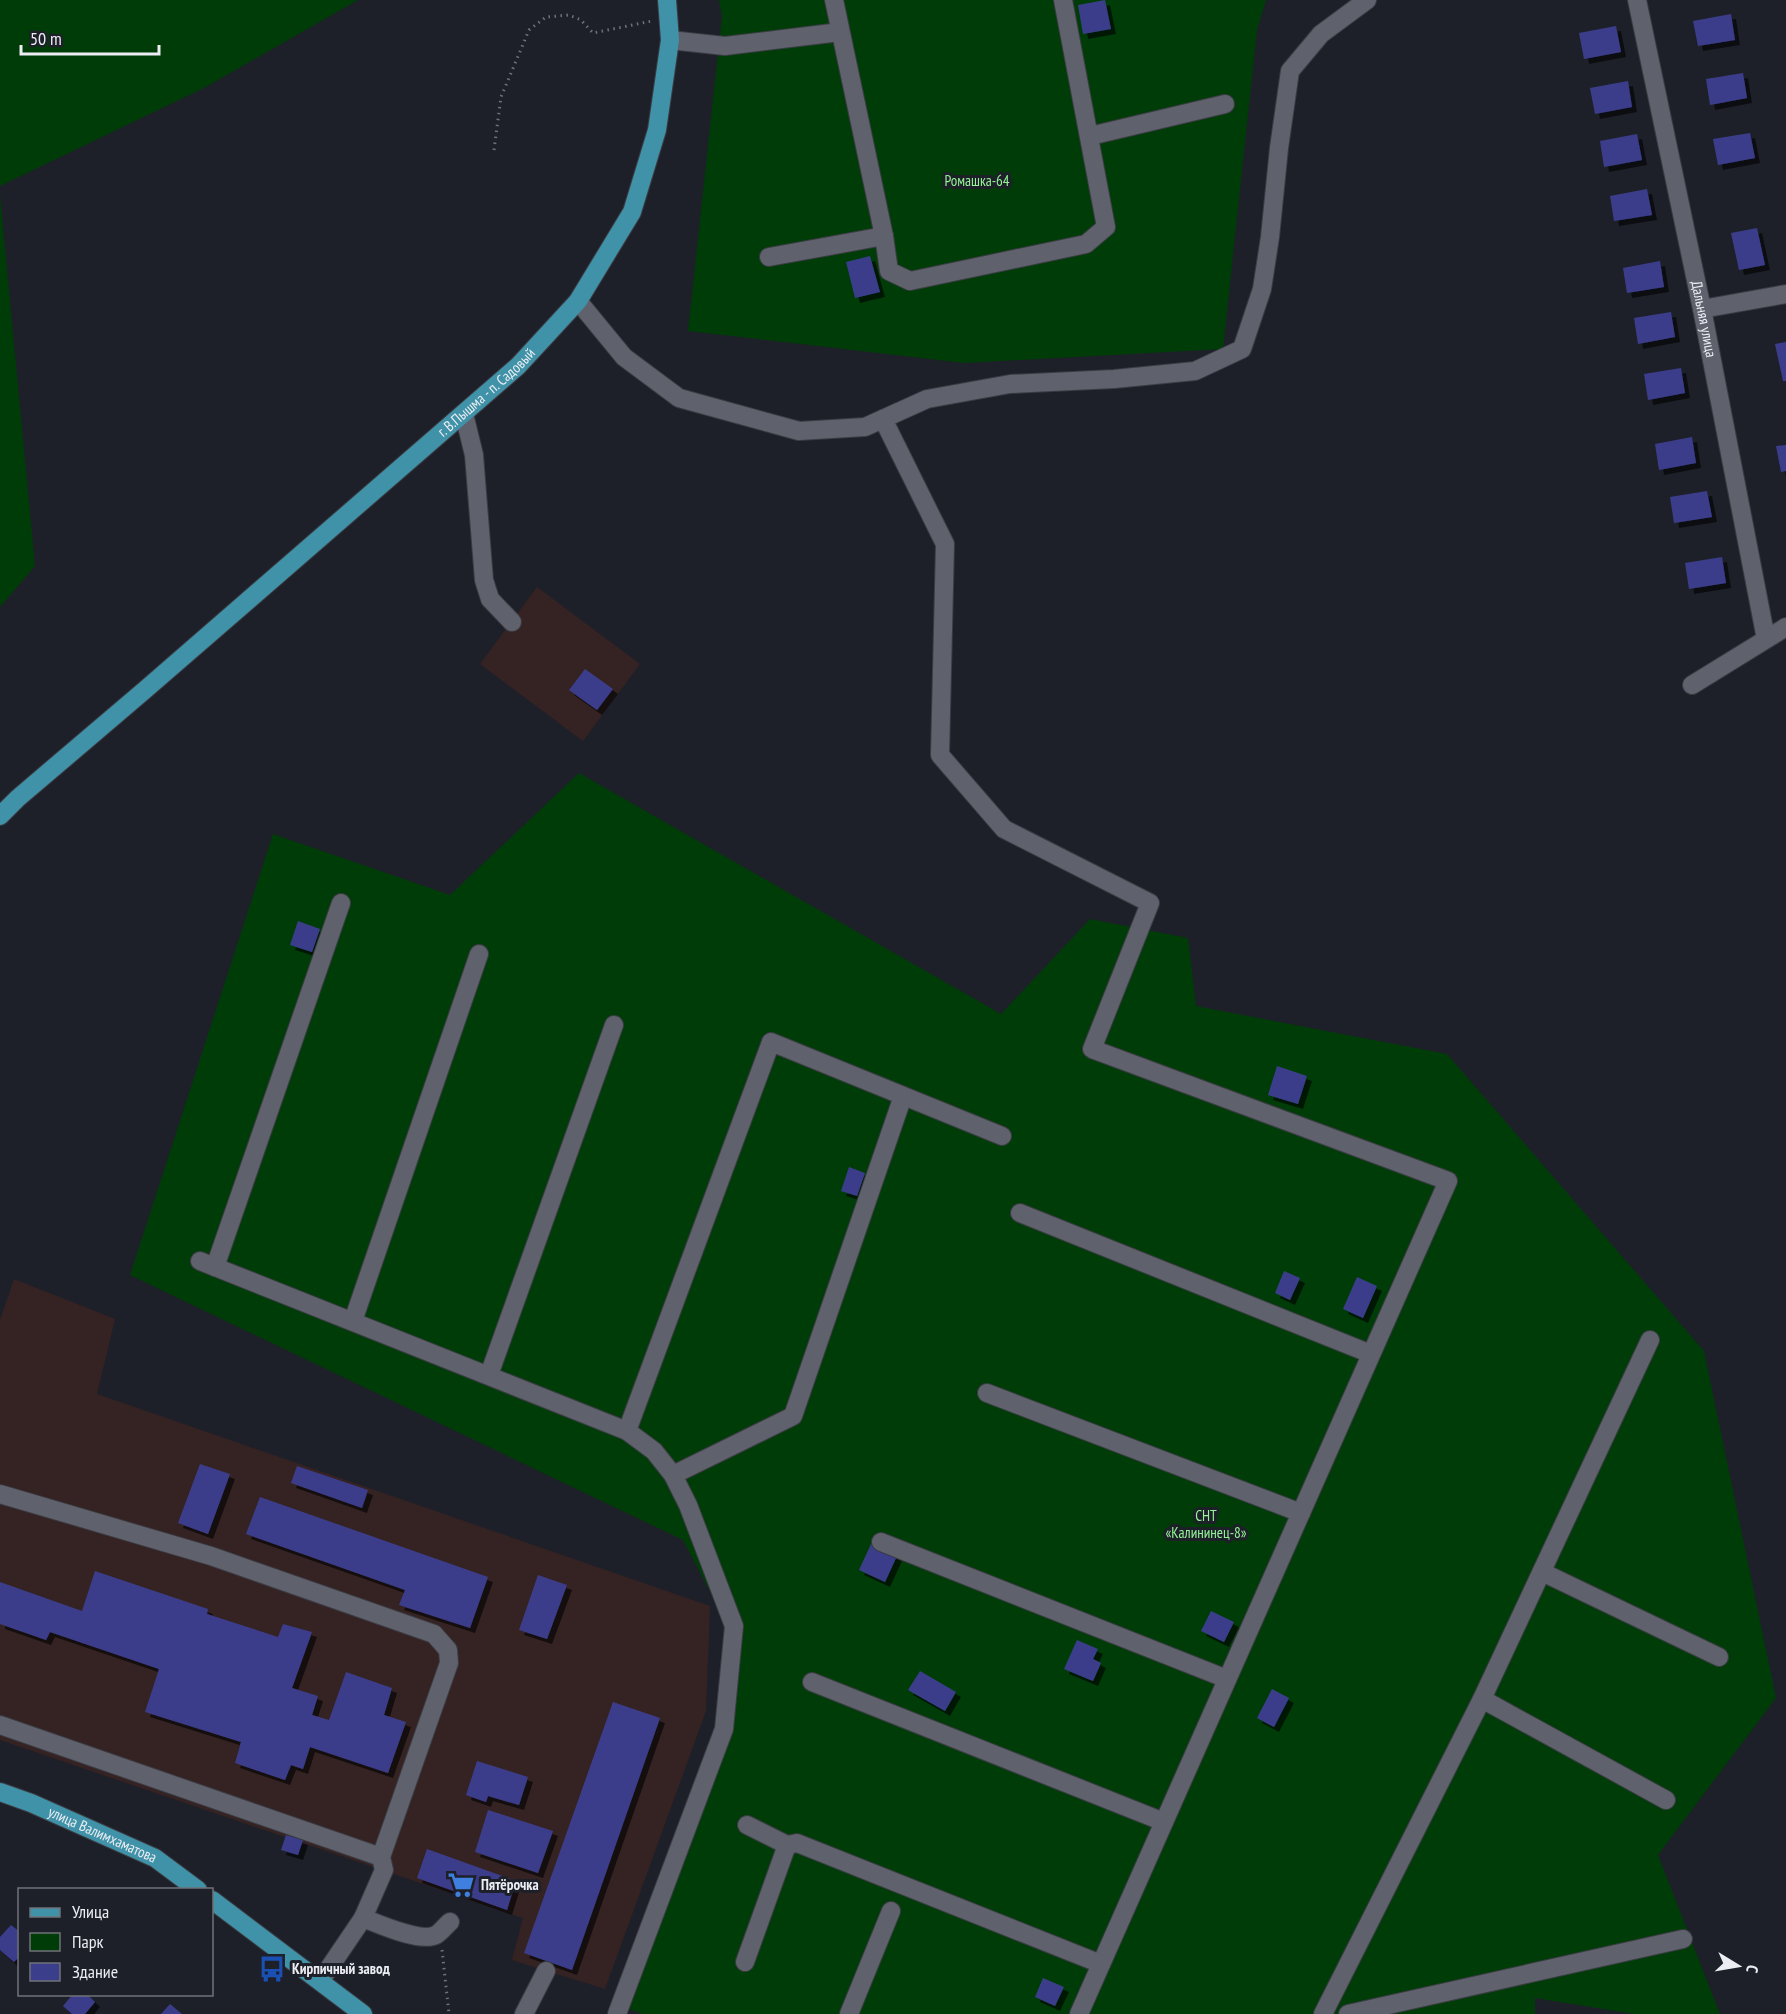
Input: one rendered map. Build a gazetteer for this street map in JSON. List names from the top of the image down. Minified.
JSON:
{"streets":{"main road":["г. В.Пышма - п. Садовый","улица Валимхаматова"],"street":["Дальняя улица"]},"parks":["Ромашка-64","СНТ «Калининец-8»"],"places":{"supermarket":["Пятёрочка"],"bus stop":["Кирпичный завод"]},"legend":["Улица","Парк","Здание"],"scale_bar":"50 m","north":"right"}
